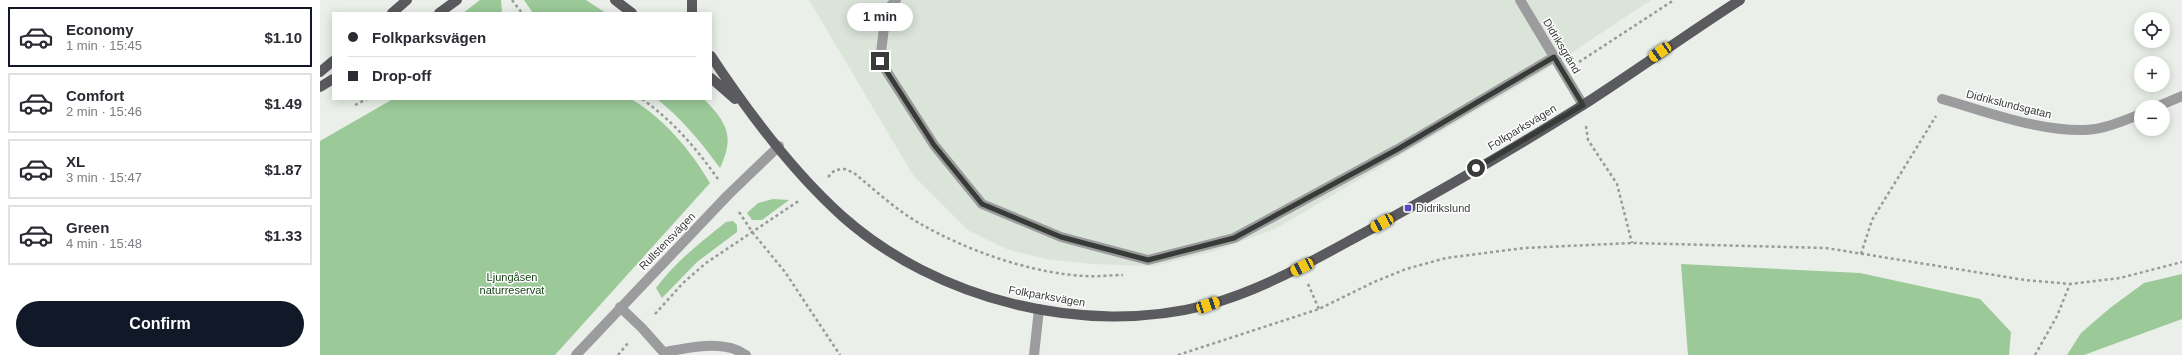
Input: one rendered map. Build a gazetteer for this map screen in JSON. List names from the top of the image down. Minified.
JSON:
{"streets":{"main road":["Folkparksvägen"],"street":["Didriksgränd","Didrikslundsgatan","Rullstensvägen"]},"crossings":[["Didriksgränd","Folkparksvägen"],["Folkparksvägen","Rullstensvägen"]],"parks":["Ljungåsen naturreservat"],"places":{"transit":["Didrikslund"]},"page":{"bubble":"1 min","list":[{"name":"Economy","note":"1 min · 15:45","value":"$1.10"},{"name":"Comfort","note":"2 min · 15:46","value":"$1.49"},{"name":"XL","note":"3 min · 15:47","value":"$1.87"},{"name":"Green","note":"4 min · 15:48","value":"$1.33"}],"map_buttons":["+","−"],"banner":["Folkparksvägen","Drop-off"],"buttons":"Confirm"}}
